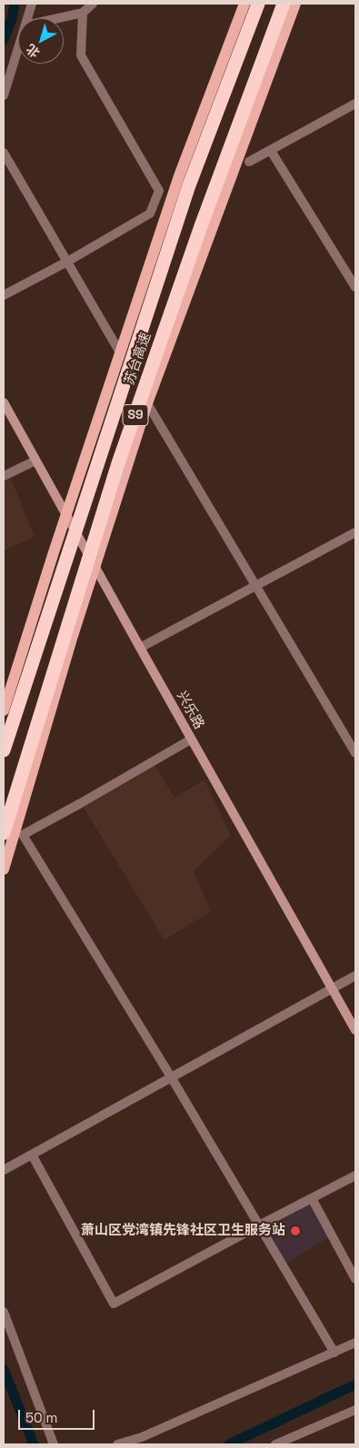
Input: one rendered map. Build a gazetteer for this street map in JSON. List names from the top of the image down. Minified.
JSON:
{"streets":{"highway":["苏台高速","S9"],"main road":["兴乐路"]},"places":["萧山区党湾镇先锋社区卫生服务站"],"scale_bar":"50 m","north":"bottom left"}
